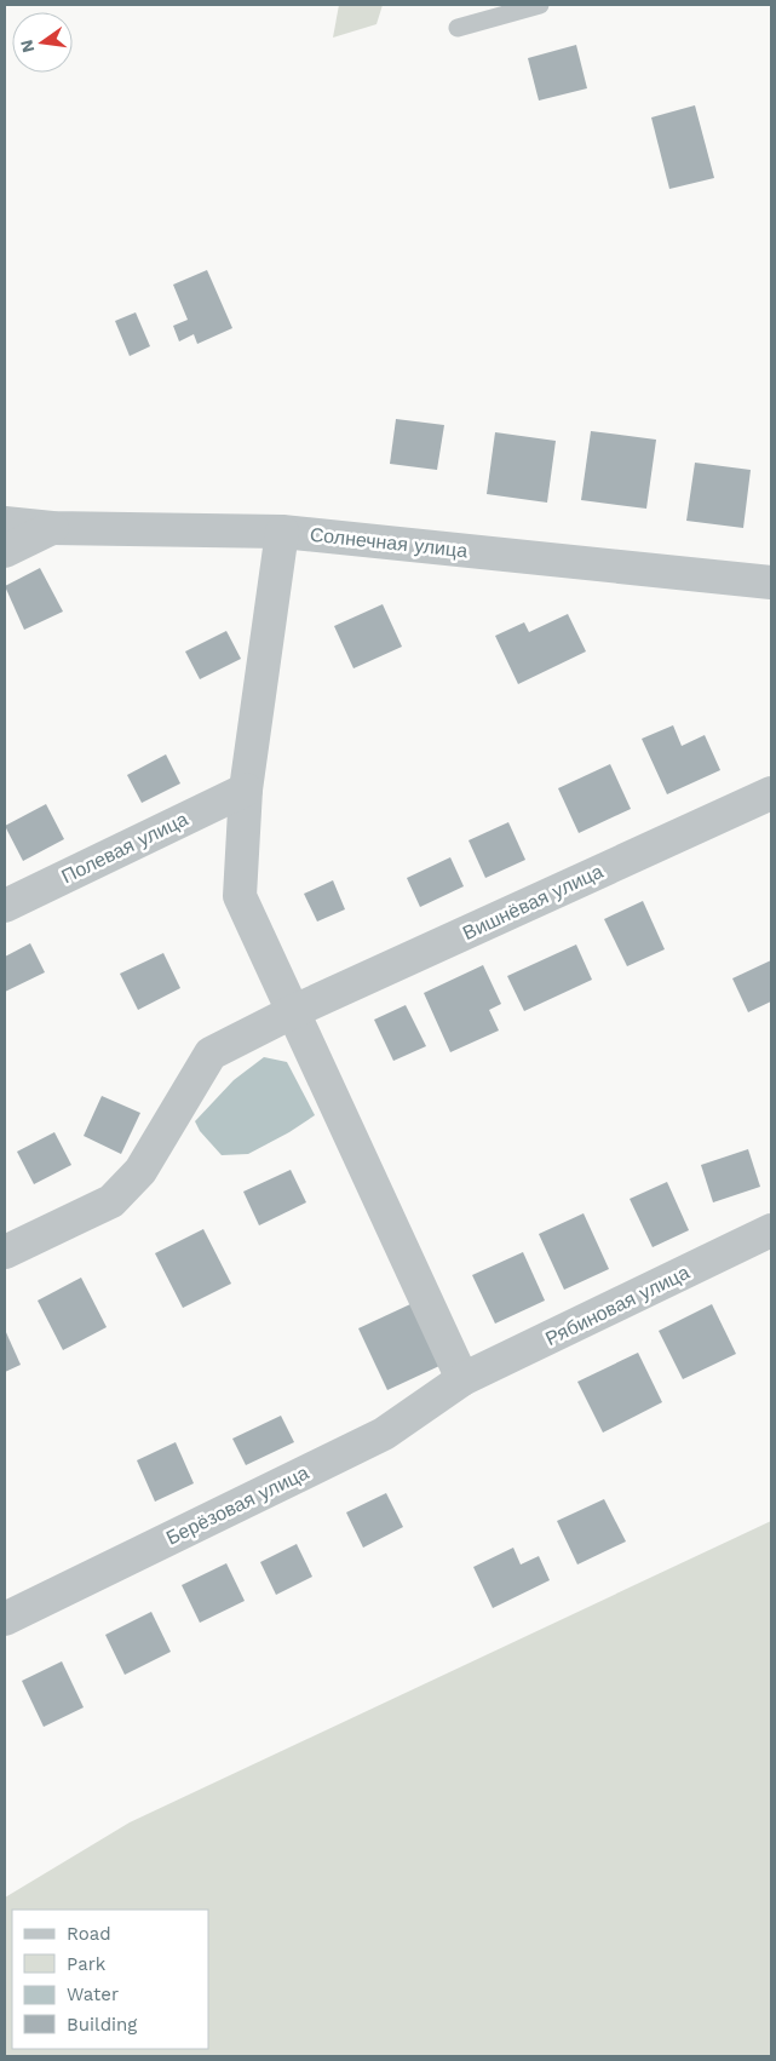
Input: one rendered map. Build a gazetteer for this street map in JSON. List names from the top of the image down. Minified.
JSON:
{"streets":{"street":["Солнечная улица","Полевая улица","Вишнёвая улица","Рябиновая улица","Берёзовая улица"]},"crossings":[["Рябиновая улица","Берёзовая улица"]],"legend":["Road","Park","Water","Building"],"north":"left"}
